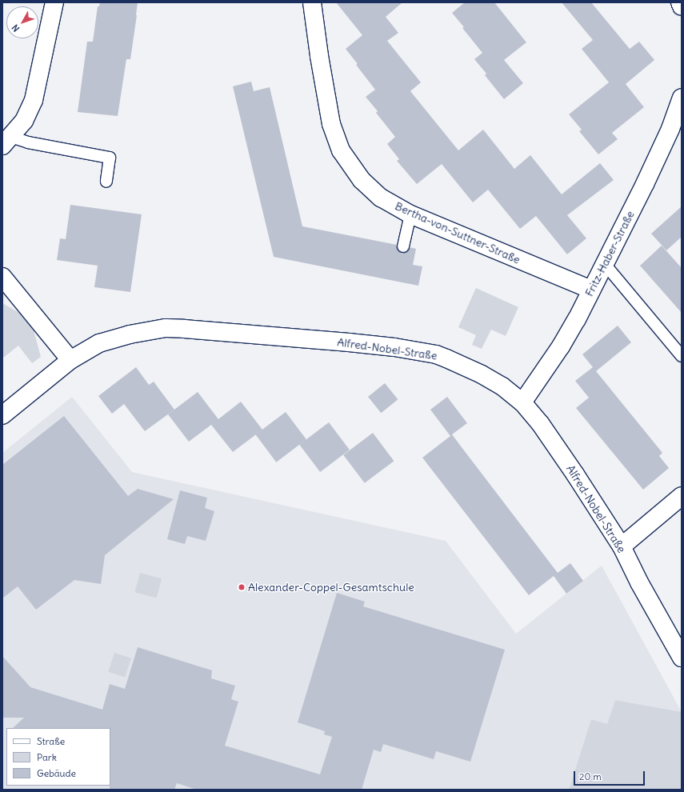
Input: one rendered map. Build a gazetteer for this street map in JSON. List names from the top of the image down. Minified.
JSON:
{"streets":{"street":["Bertha-von-Suttner-Straße","Fritz-Haber-Straße","Alfred-Nobel-Straße"]},"crossings":[["Bertha-von-Suttner-Straße","Fritz-Haber-Straße"],["Fritz-Haber-Straße","Alfred-Nobel-Straße"]],"places":["Alexander-Coppel-Gesamtschule"],"legend":["Straße","Park","Gebäude"],"scale_bar":"20 m","north":"bottom left"}
